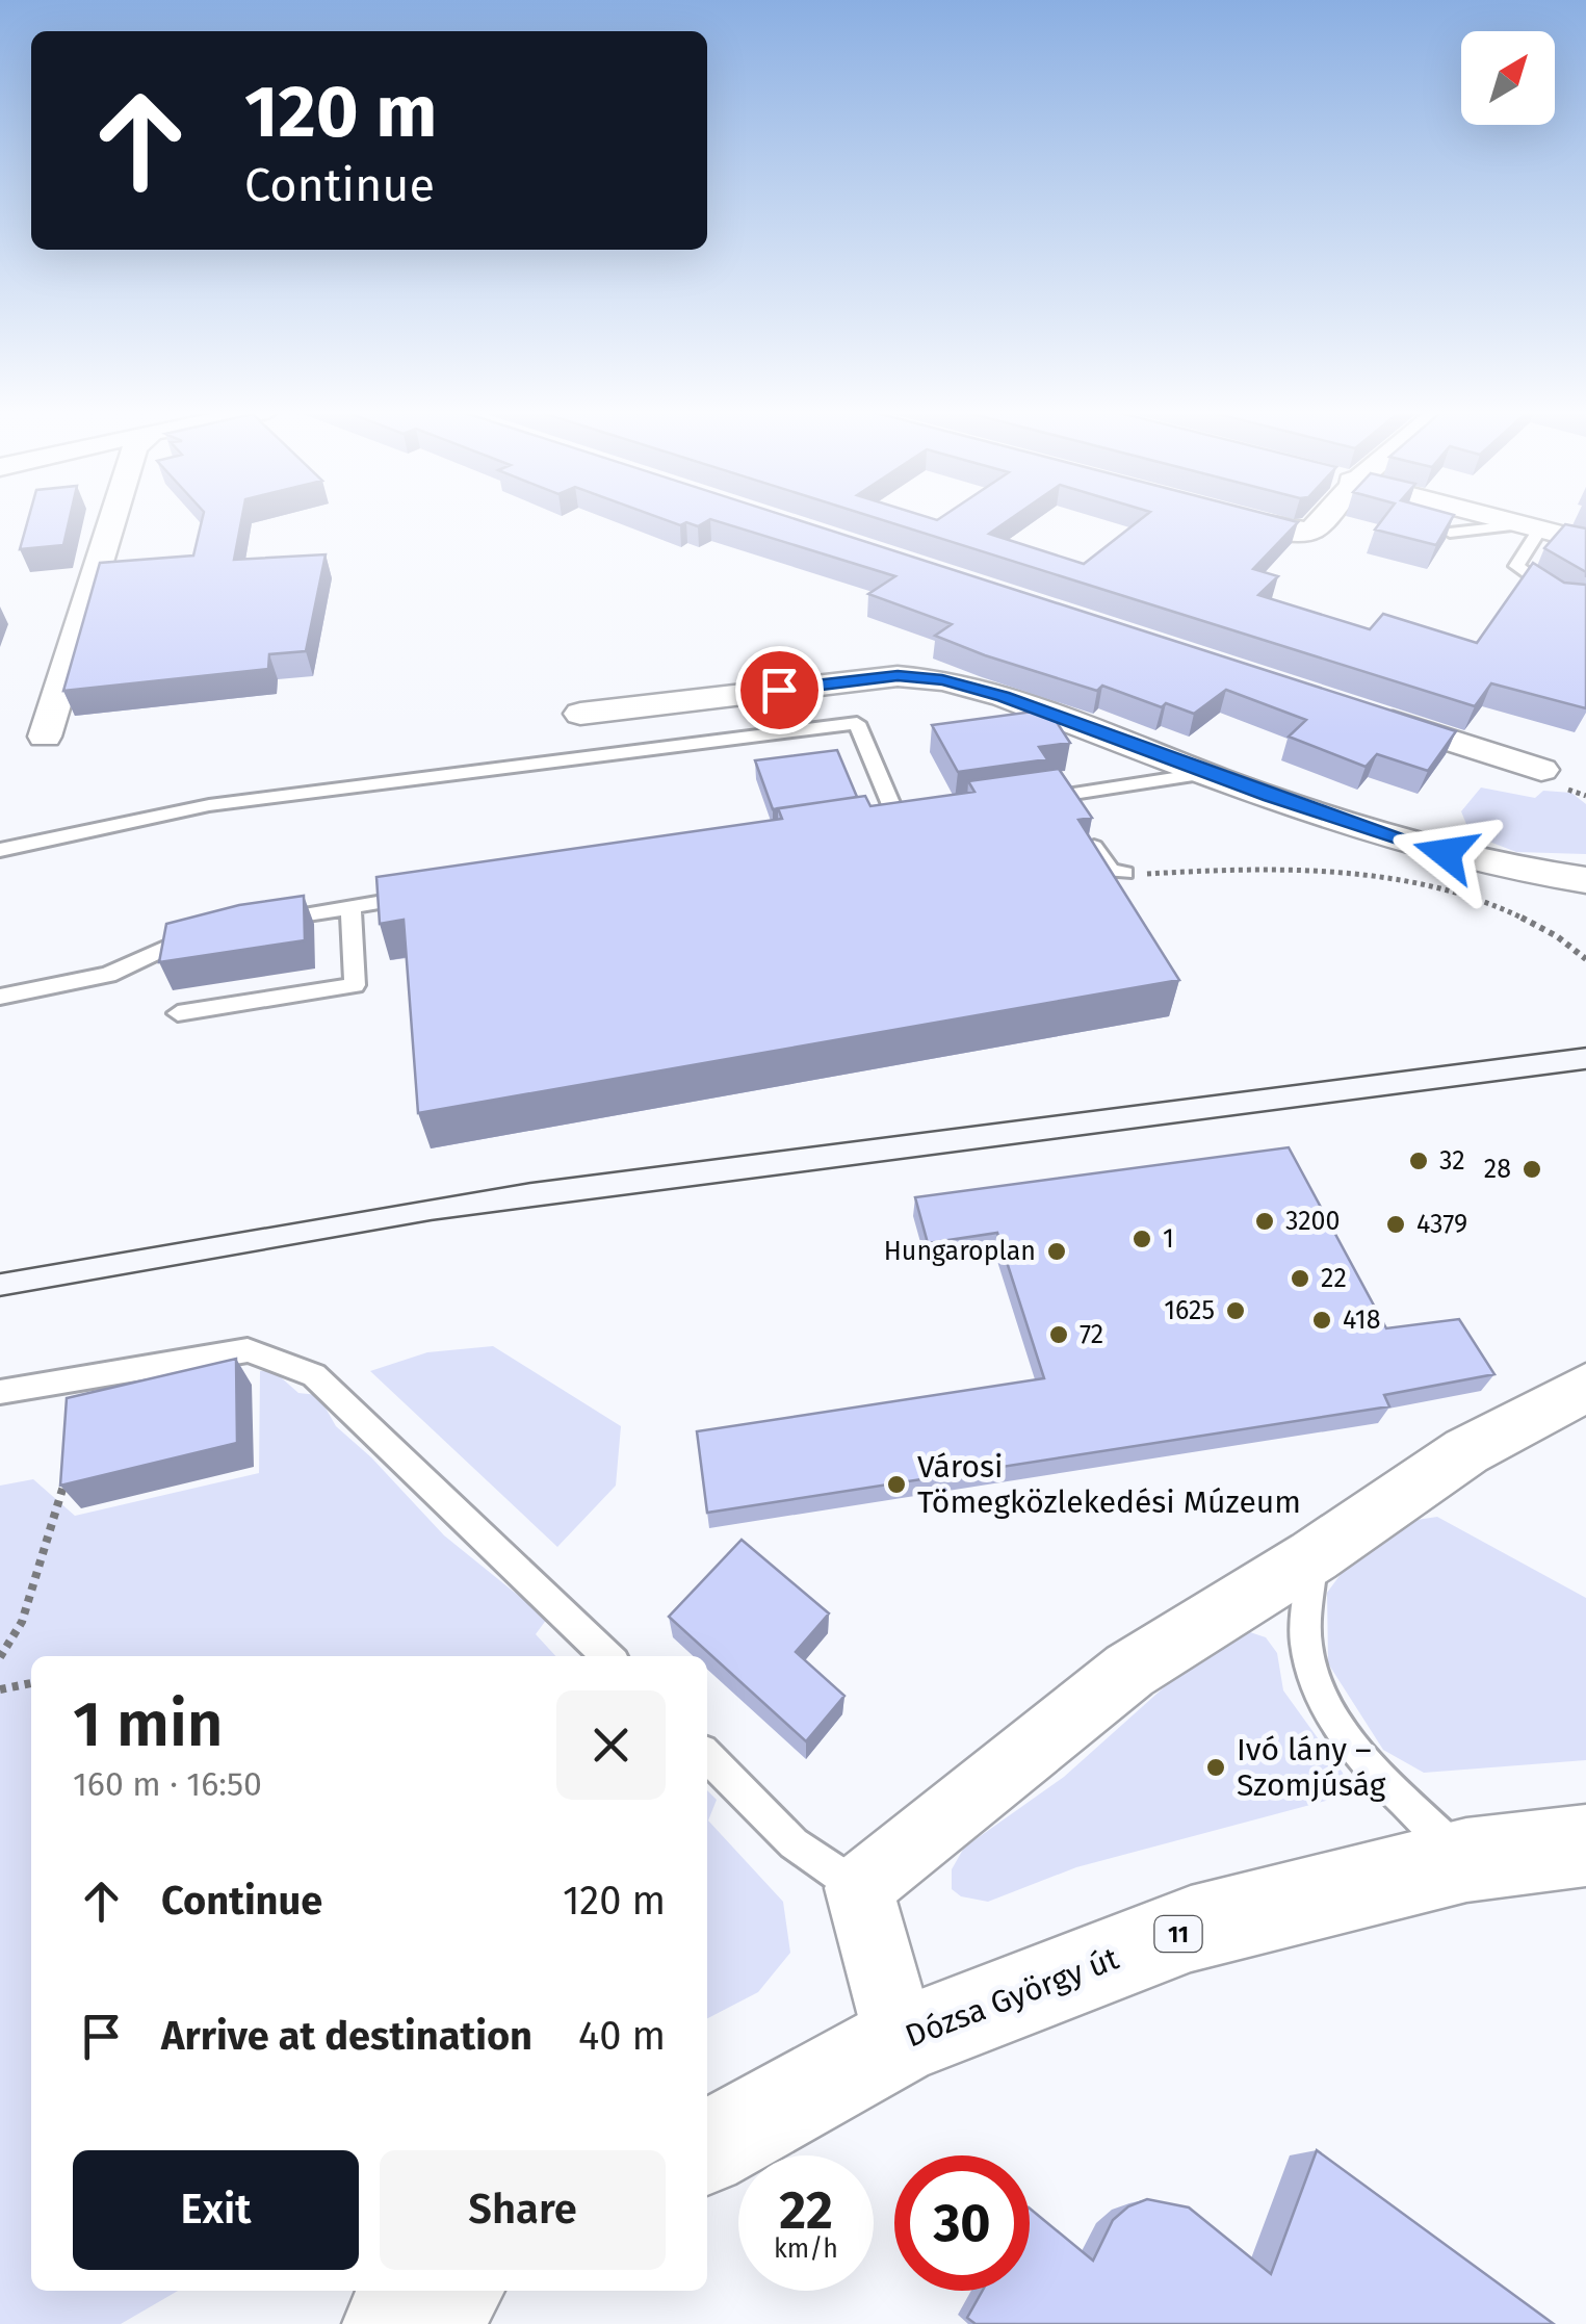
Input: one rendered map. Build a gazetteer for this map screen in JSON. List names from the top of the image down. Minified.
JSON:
{"streets":{"main road":["11","Dózsa György út"]},"places":["32","28","3200","4379","1","Hungaroplan","22","1625","418","72","Városi Tömegközlekedési Múzeum","Ivó lány – Szomjúság"],"north":"top right","page":{"turn":["120 m","Continue"],"heading":["1 min","160 m · 16:50"],"list":[{"name":"Continue","value":"120 m"},{"name":"Arrive at destination","value":"40 m"}],"buttons":["Exit","Share"],"speed":"22 km/h","limit":"30"}}
